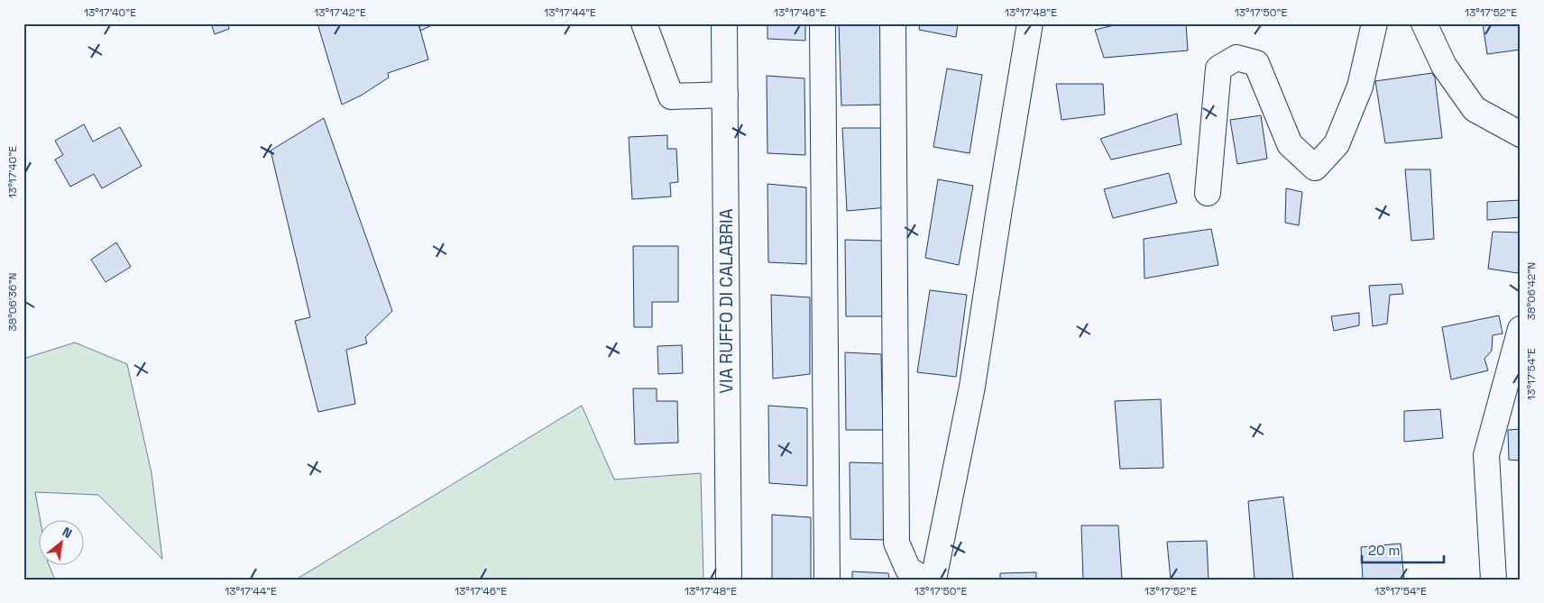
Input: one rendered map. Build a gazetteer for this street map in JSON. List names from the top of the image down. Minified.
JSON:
{"streets":{"street":["VIA RUFFO DI CALABRIA"]},"scale_bar":"20 m","north":"top right","coordinates":["13°17'40\"E","13°17'42\"E","13°17'44\"E","13°17'46\"E","13°17'48\"E","13°17'50\"E","13°17'52\"E","38°06'42\"N","38°06'36\"N","13°17'54\"E"]}
